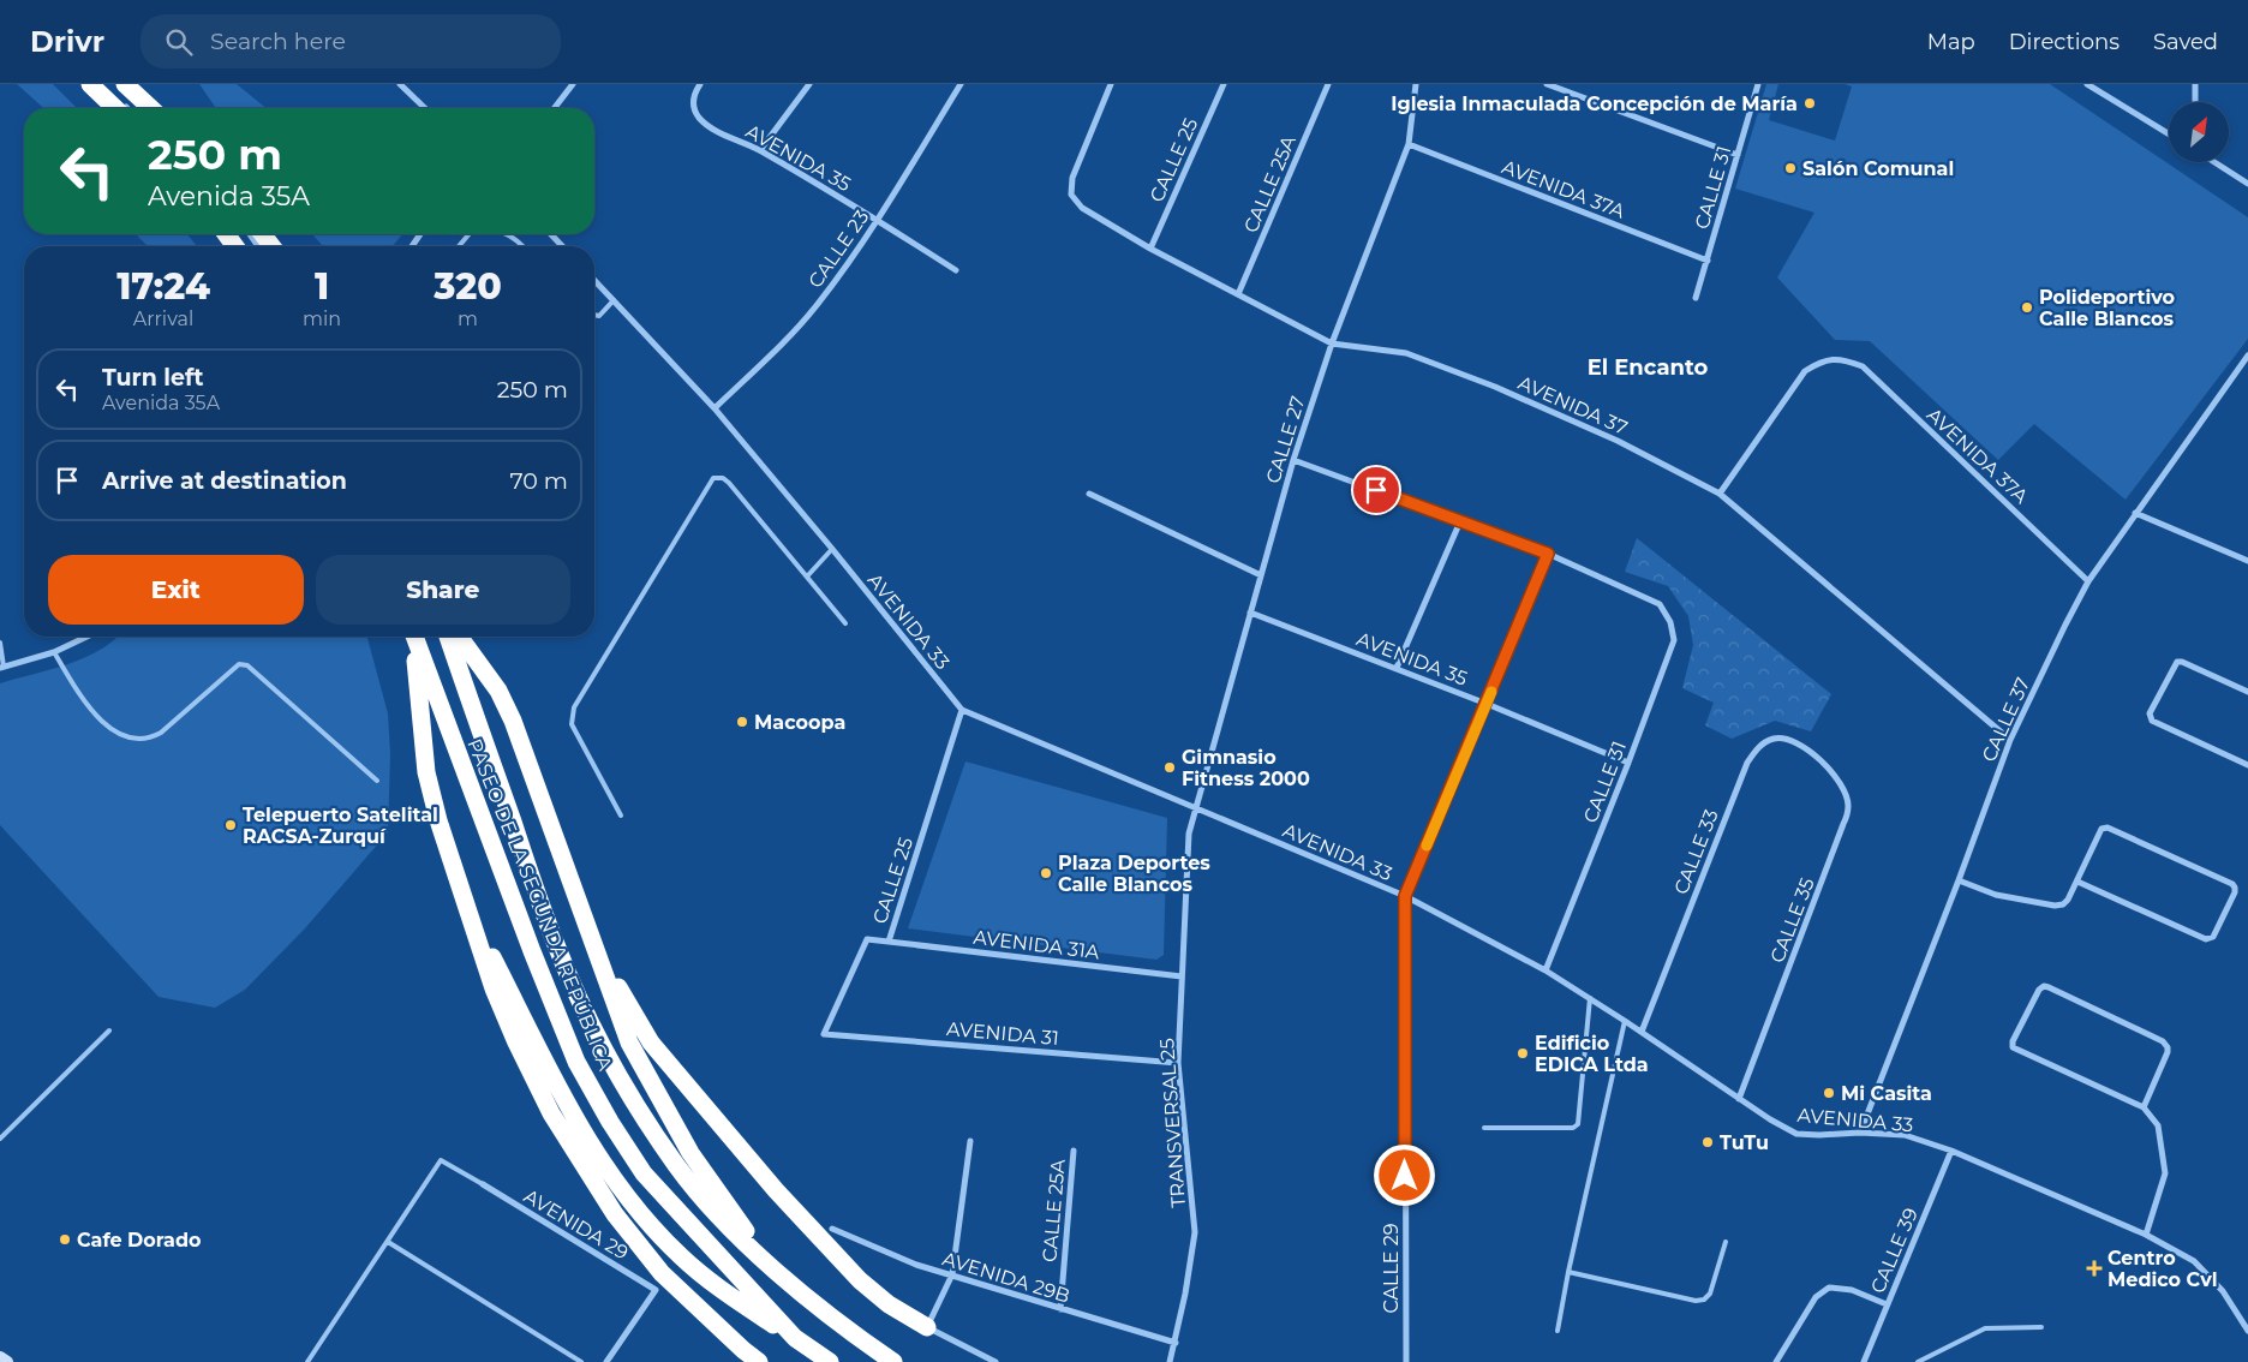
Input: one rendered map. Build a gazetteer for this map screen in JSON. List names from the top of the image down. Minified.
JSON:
{"streets":{"highway":["PASEO DE LA SEGUNDA REPÚBLICA"],"street":["AVENIDA 35","CALLE 25","CALLE 25A","CALLE 31","AVENIDA 37A","CALLE 23","AVENIDA 37","CALLE 27","AVENIDA 33","CALLE 37","CALLE 33","CALLE 35","AVENIDA 31A","AVENIDA 31","TRANSVERSAL 25","AVENIDA 29","CALLE 39","CALLE 29","AVENIDA 29B"]},"crossings":[["AVENIDA 35","CALLE 31"],["AVENIDA 35","CALLE 23"],["AVENIDA 35","CALLE 27"],["AVENIDA 35","CALLE 29"],["CALLE 25","AVENIDA 37"],["CALLE 25","AVENIDA 33"],["CALLE 25","AVENIDA 31A"],["CALLE 25","AVENIDA 31"],["CALLE 25A","AVENIDA 37"],["CALLE 25A","AVENIDA 29B"],["CALLE 31","AVENIDA 37A"],["CALLE 31","AVENIDA 33"],["CALLE 31","CALLE 29"],["AVENIDA 37A","AVENIDA 37"],["AVENIDA 37A","CALLE 27"],["AVENIDA 37A","CALLE 37"],["CALLE 23","AVENIDA 33"],["AVENIDA 37","CALLE 27"],["AVENIDA 37","CALLE 37"],["CALLE 27","AVENIDA 33"],["CALLE 27","TRANSVERSAL 25"],["AVENIDA 33","CALLE 37"],["AVENIDA 33","CALLE 33"],["AVENIDA 33","CALLE 35"],["AVENIDA 33","TRANSVERSAL 25"],["AVENIDA 33","CALLE 39"],["AVENIDA 33","CALLE 29"],["CALLE 33","CALLE 35"],["AVENIDA 31A","TRANSVERSAL 25"],["AVENIDA 31","TRANSVERSAL 25"],["TRANSVERSAL 25","AVENIDA 29B"]],"districts":["El Encanto"],"places":{"other":["Iglesia Inmaculada Concepción de María","Salón Comunal","Polideportivo Calle Blancos","Macoopa","Gimnasio Fitness 2000","Telepuerto Satelital RACSA-Zurquí","Plaza Deportes Calle Blancos","Edificio EDICA Ltda","Mi Casita","TuTu","Cafe Dorado"],"health":["Centro Medico Cvl"]},"north":"top right","page":{"header":"Drivr","search":"Search here","nav":["Map","Directions","Saved"],"turn":["250 m","Avenida 35A"],"eta":["17:24","Arrival","1","min","320","m"],"list":[{"name":"Turn left","note":"Avenida 35A","value":"250 m"},{"name":"Arrive at destination","value":"70 m"}],"buttons":["Exit","Share"]}}
